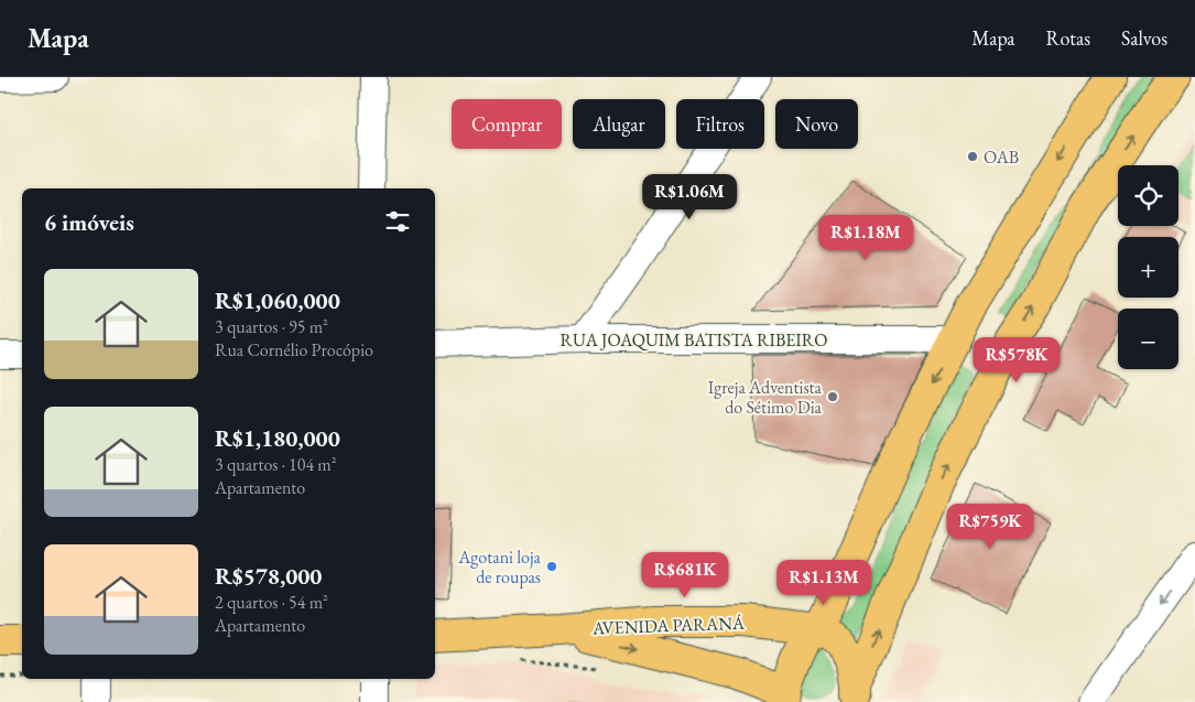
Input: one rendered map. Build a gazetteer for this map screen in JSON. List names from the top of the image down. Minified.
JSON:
{"streets":{"main road":["AVENIDA PARANÁ"],"street":["RUA JOAQUIM BATISTA RIBEIRO"]},"places":["OAB","Igreja Adventista do Sétimo Dia","Agotani loja de roupas"],"page":{"header":"Mapa","nav":["Mapa","Rotas","Salvos"],"chip":["Comprar","Alugar","Filtros","Novo"],"map_buttons":["+","−"],"price":["R$1.06M","R$1.18M","R$578K","R$759K","R$681K","R$1.13M"],"heading":"6 imóveis","list":[{"name":"R$1,060,000","note":"3 quartos · 95 m² · Rua Cornélio Procópio"},{"name":"R$1,180,000","note":"3 quartos · 104 m² · Apartamento"},{"name":"R$578,000","note":"2 quartos · 54 m² · Apartamento"}]}}
